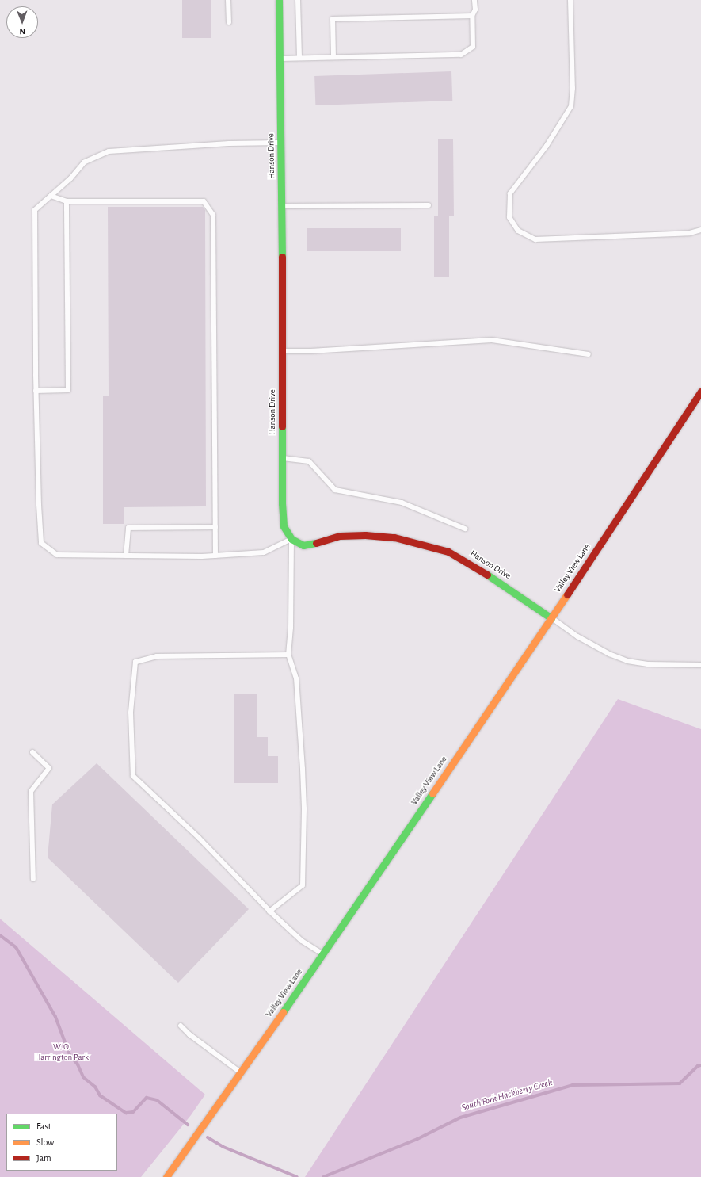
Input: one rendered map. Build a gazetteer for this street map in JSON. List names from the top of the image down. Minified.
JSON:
{"streets":{"main road":["Hanson Drive","Valley View Lane"]},"crossings":[["Hanson Drive","Valley View Lane"]],"water":["South Fork Hackberry Creek"],"parks":["W. O. Harrington Park"],"legend":["Fast","Slow","Jam"],"north":"bottom"}
